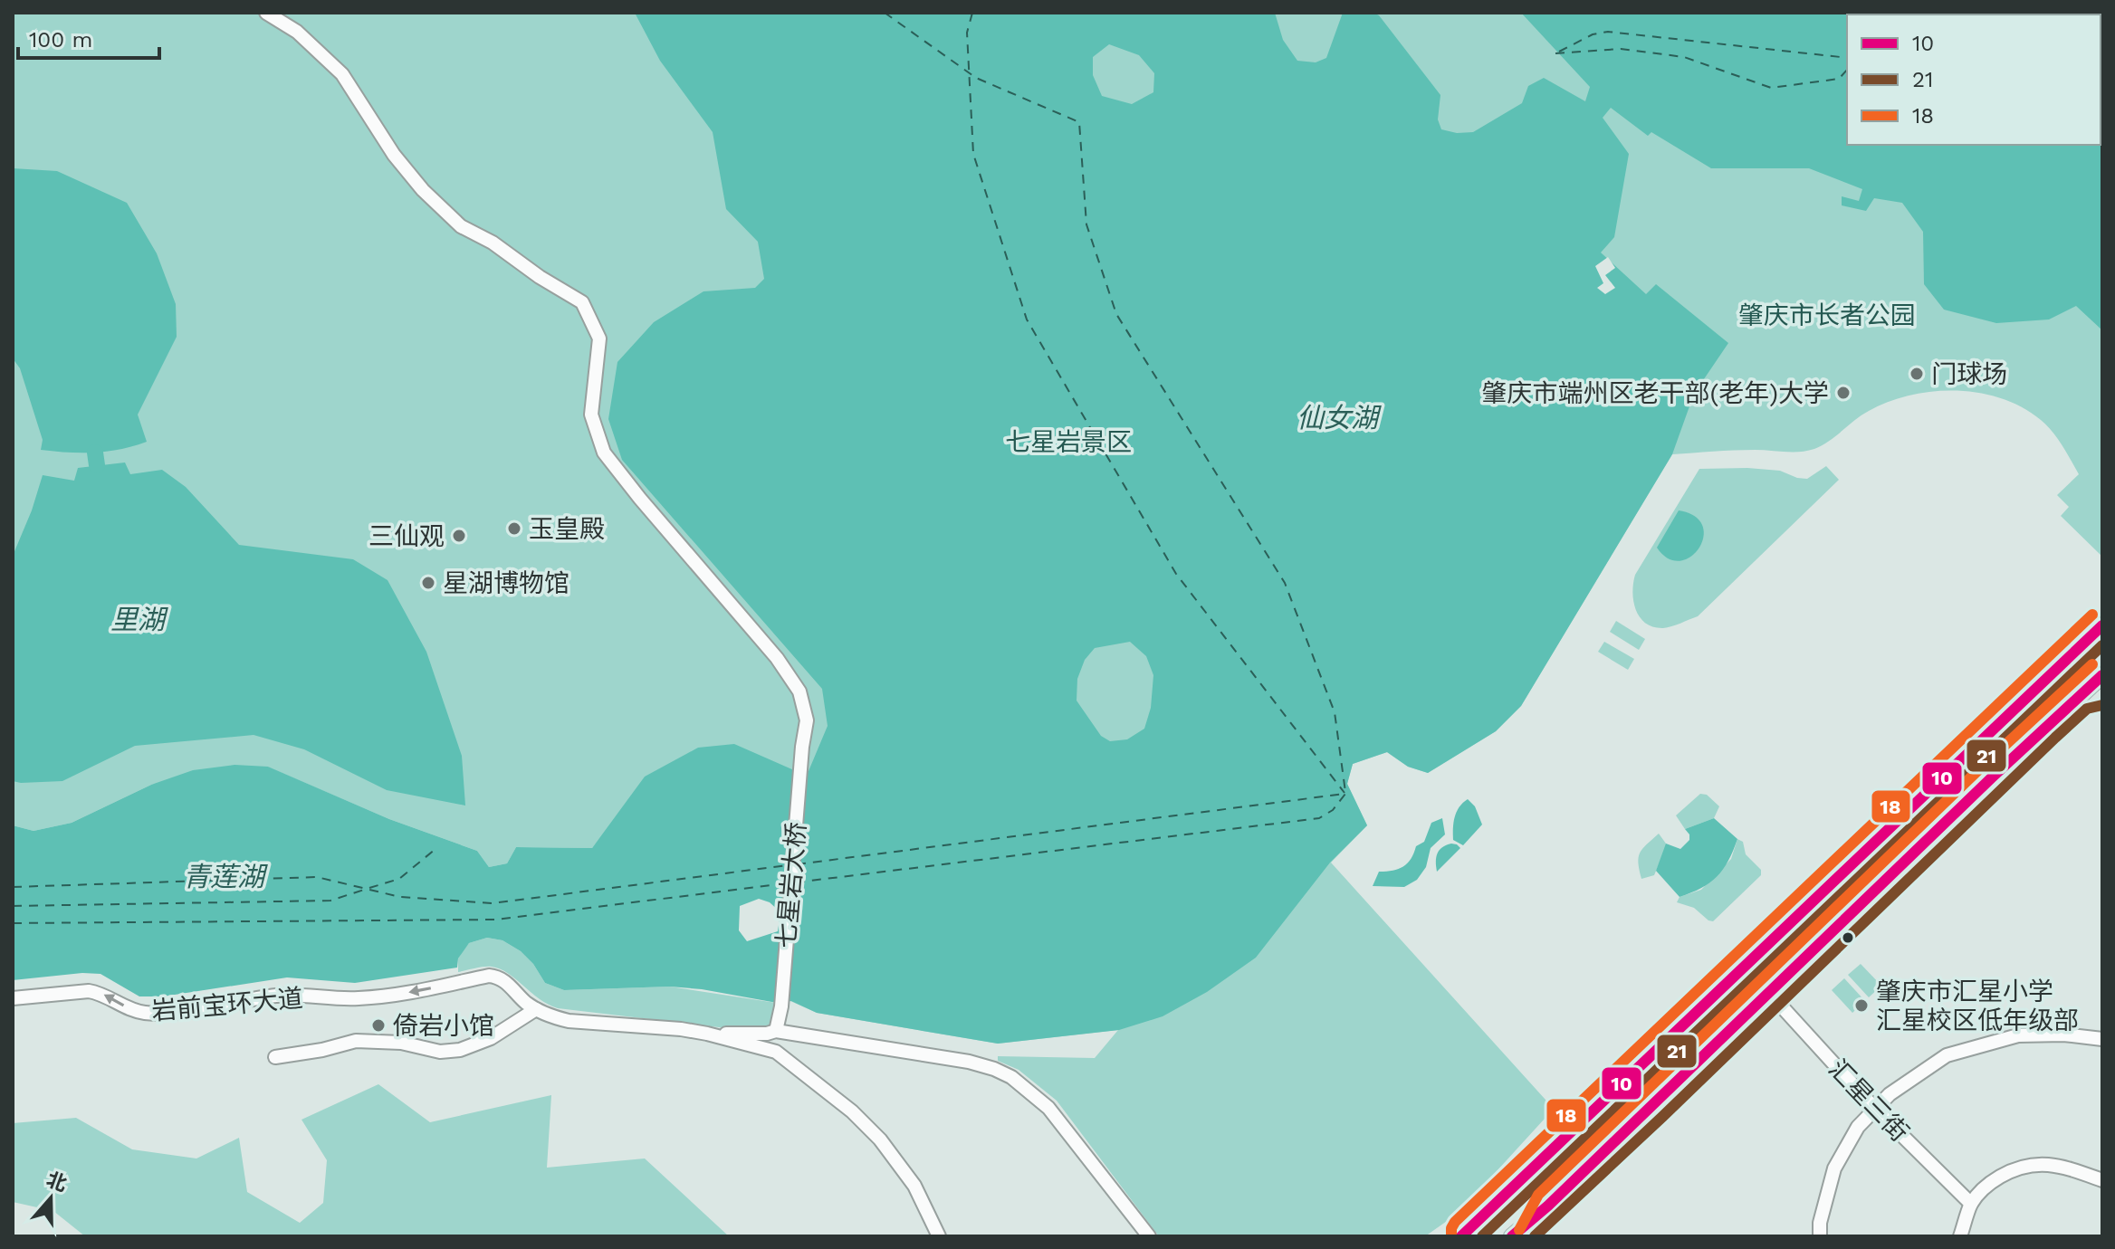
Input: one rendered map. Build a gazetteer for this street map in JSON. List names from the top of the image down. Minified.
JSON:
{"streets":{"street":["七星岩大桥","岩前宝环大道","汇星三街"]},"water":["仙女湖","里湖","青莲湖"],"parks":["肇庆市长者公园","七星岩景区"],"places":["门球场","肇庆市端州区老干部(老年)大学","玉皇殿","三仙观","星湖博物馆","肇庆市汇星小学 汇星校区低年级部","倚岩小馆"],"lines":["transit line 18","transit line 10","transit line 21"],"legend":["10","21","18"],"scale_bar":"100 m","north":"top"}
